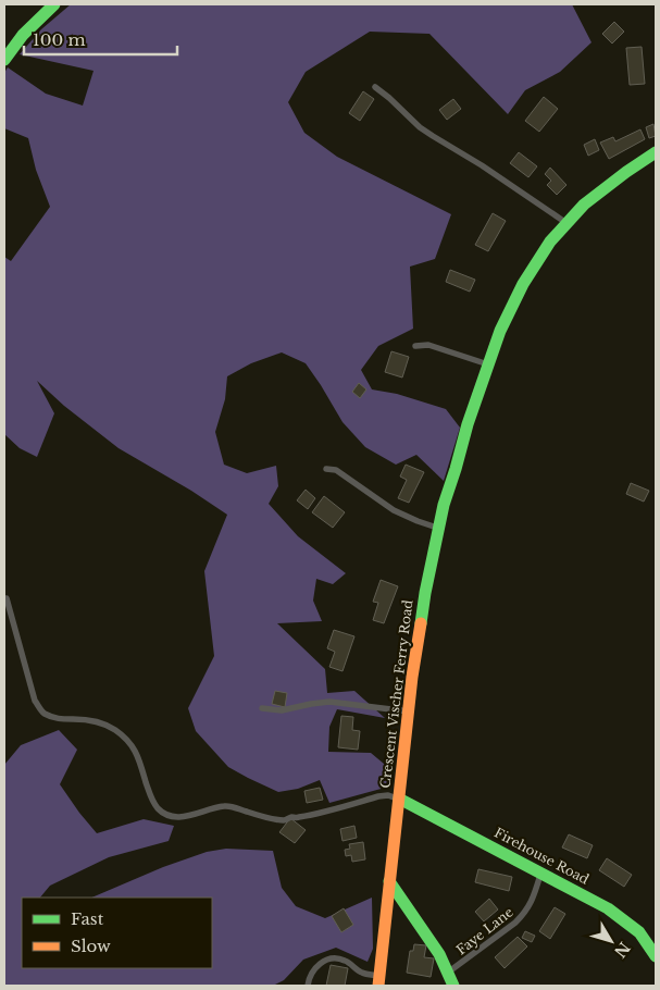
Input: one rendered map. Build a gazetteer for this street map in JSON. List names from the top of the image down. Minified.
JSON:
{"streets":{"main road":["Crescent Vischer Ferry Road","Firehouse Road"],"lane":["Faye Lane"]},"crossings":[["Crescent Vischer Ferry Road","Firehouse Road"],["Firehouse Road","Faye Lane"]],"legend":["Fast","Slow"],"scale_bar":"100 m","north":"bottom right"}
